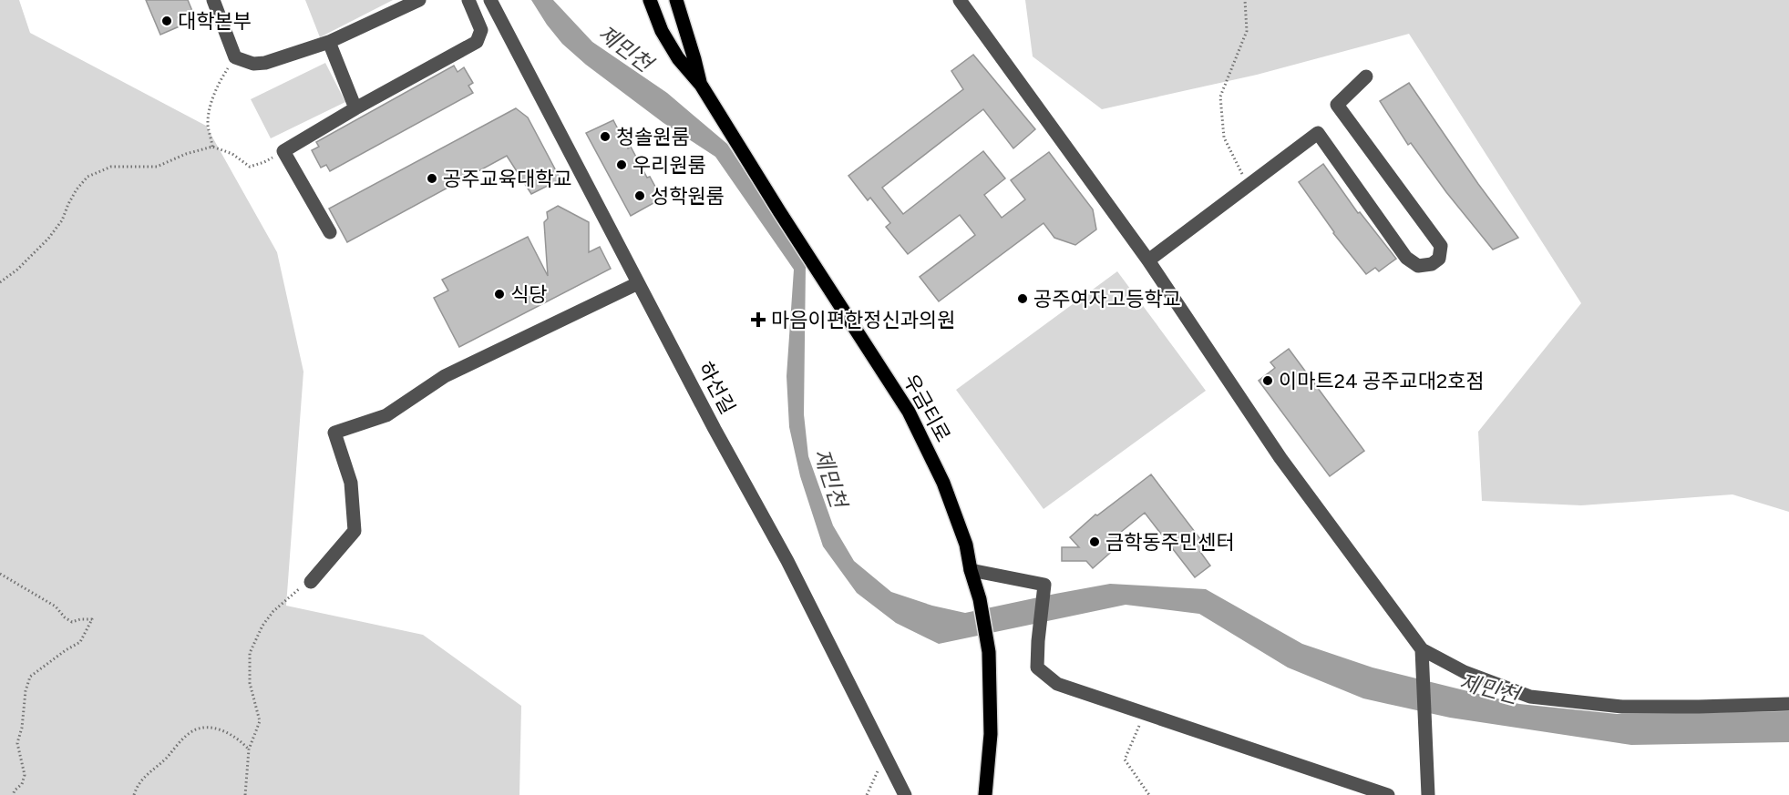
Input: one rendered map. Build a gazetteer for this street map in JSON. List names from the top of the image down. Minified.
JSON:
{"streets":{"main road":["우금티로"],"street":["하선길"]},"water":["제민천"],"places":{"other":["대학본부","청솔원룸","우리원룸","공주교육대학교","성학원룸","식당","공주여자고등학교","이마트24 공주교대2호점","금학동주민센터"],"health":["마음이편한정신과의원"]}}
